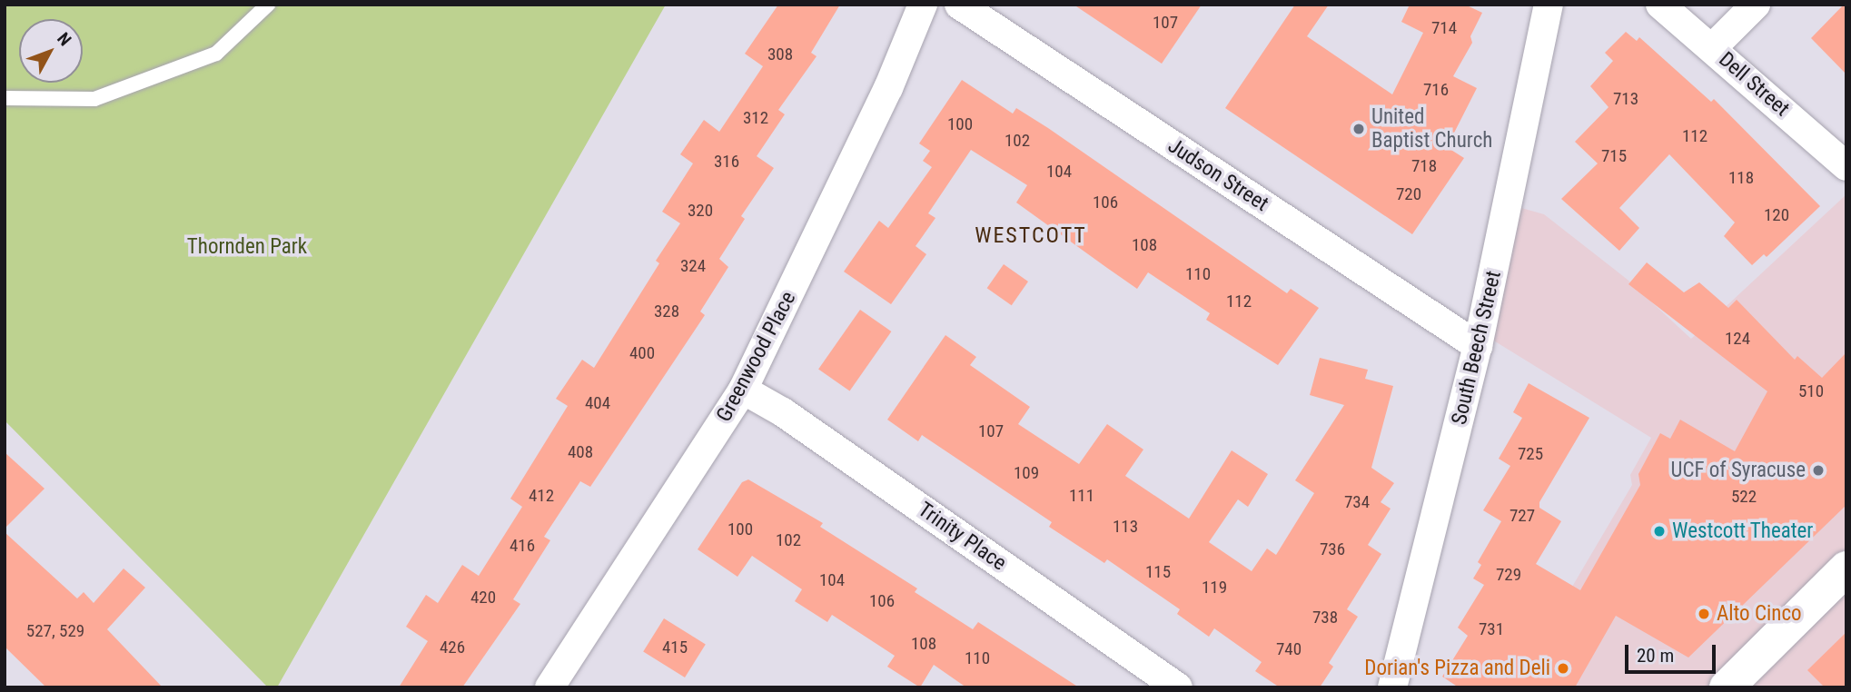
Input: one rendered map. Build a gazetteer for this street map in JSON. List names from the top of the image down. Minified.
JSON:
{"streets":{"street":["Dell Street","Judson Street","South Beech Street","Greenwood Place","Trinity Place"]},"crossings":[["Judson Street","South Beech Street"],["Greenwood Place","Trinity Place"]],"districts":["WESTCOTT"],"parks":["Thornden Park"],"places":["United Baptist Church","UCF of Syracuse","Westcott Theater","Alto Cinco","Dorian's Pizza and Deli"],"house_numbers":["107","714","308","716","713","312","100","112","102","715","316","718","104","118","720","106","320","120","108","324","110","112","328","124","400","510","404","107","408","725","109","412","111","522","734","727","113","100","102","416","736","115","729","104","119","420","106","738","731","527, 529","108","426","415","740","110"],"scale_bar":"20 m","north":"top right"}
